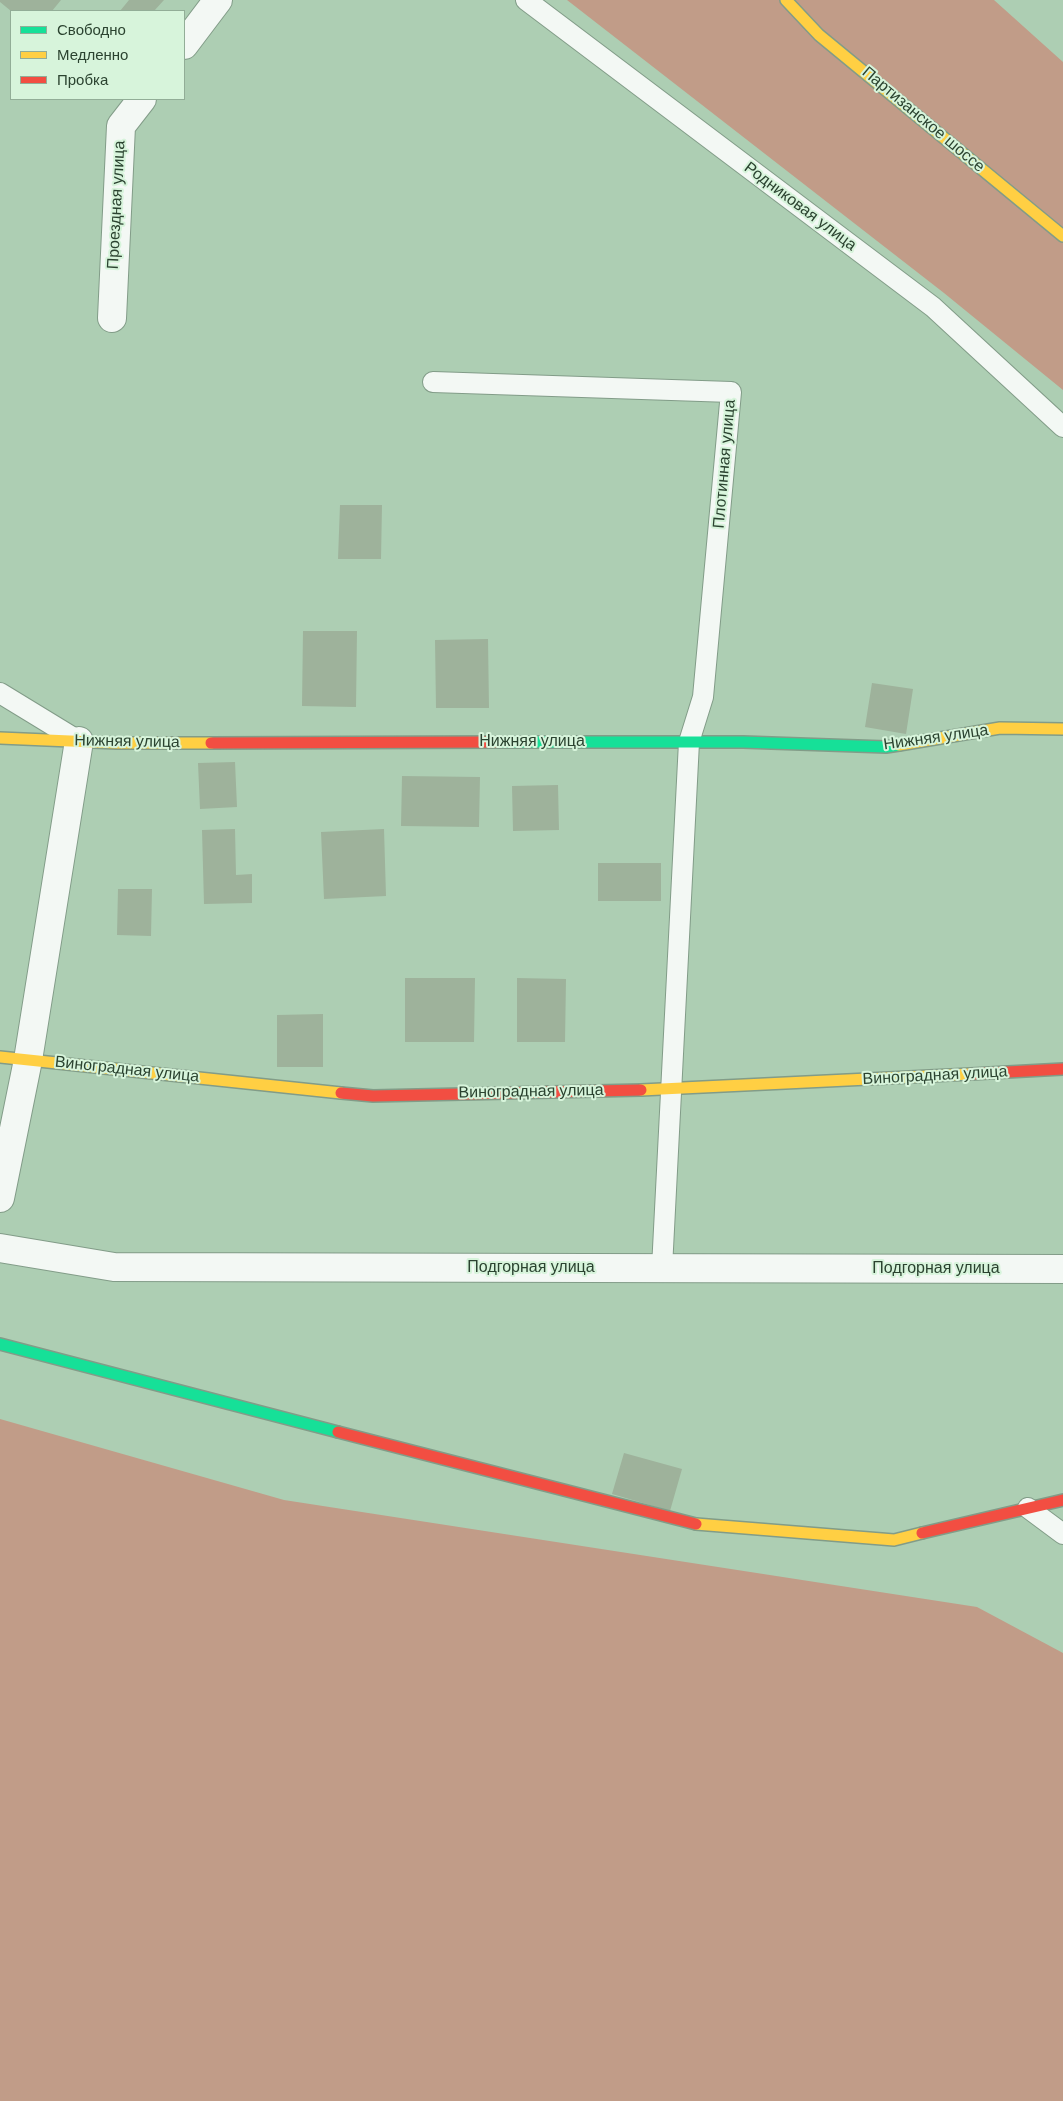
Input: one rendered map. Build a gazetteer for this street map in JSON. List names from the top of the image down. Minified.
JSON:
{"streets":{"street":["Партизанское шоссе","Проездная улица","Нижняя улица","Виноградная улица","Подгорная улица"],"lane":["Родниковая улица","Плотинная улица"]},"crossings":[["Плотинная улица","Нижняя улица"]],"legend":["Свободно","Медленно","Пробка"]}
